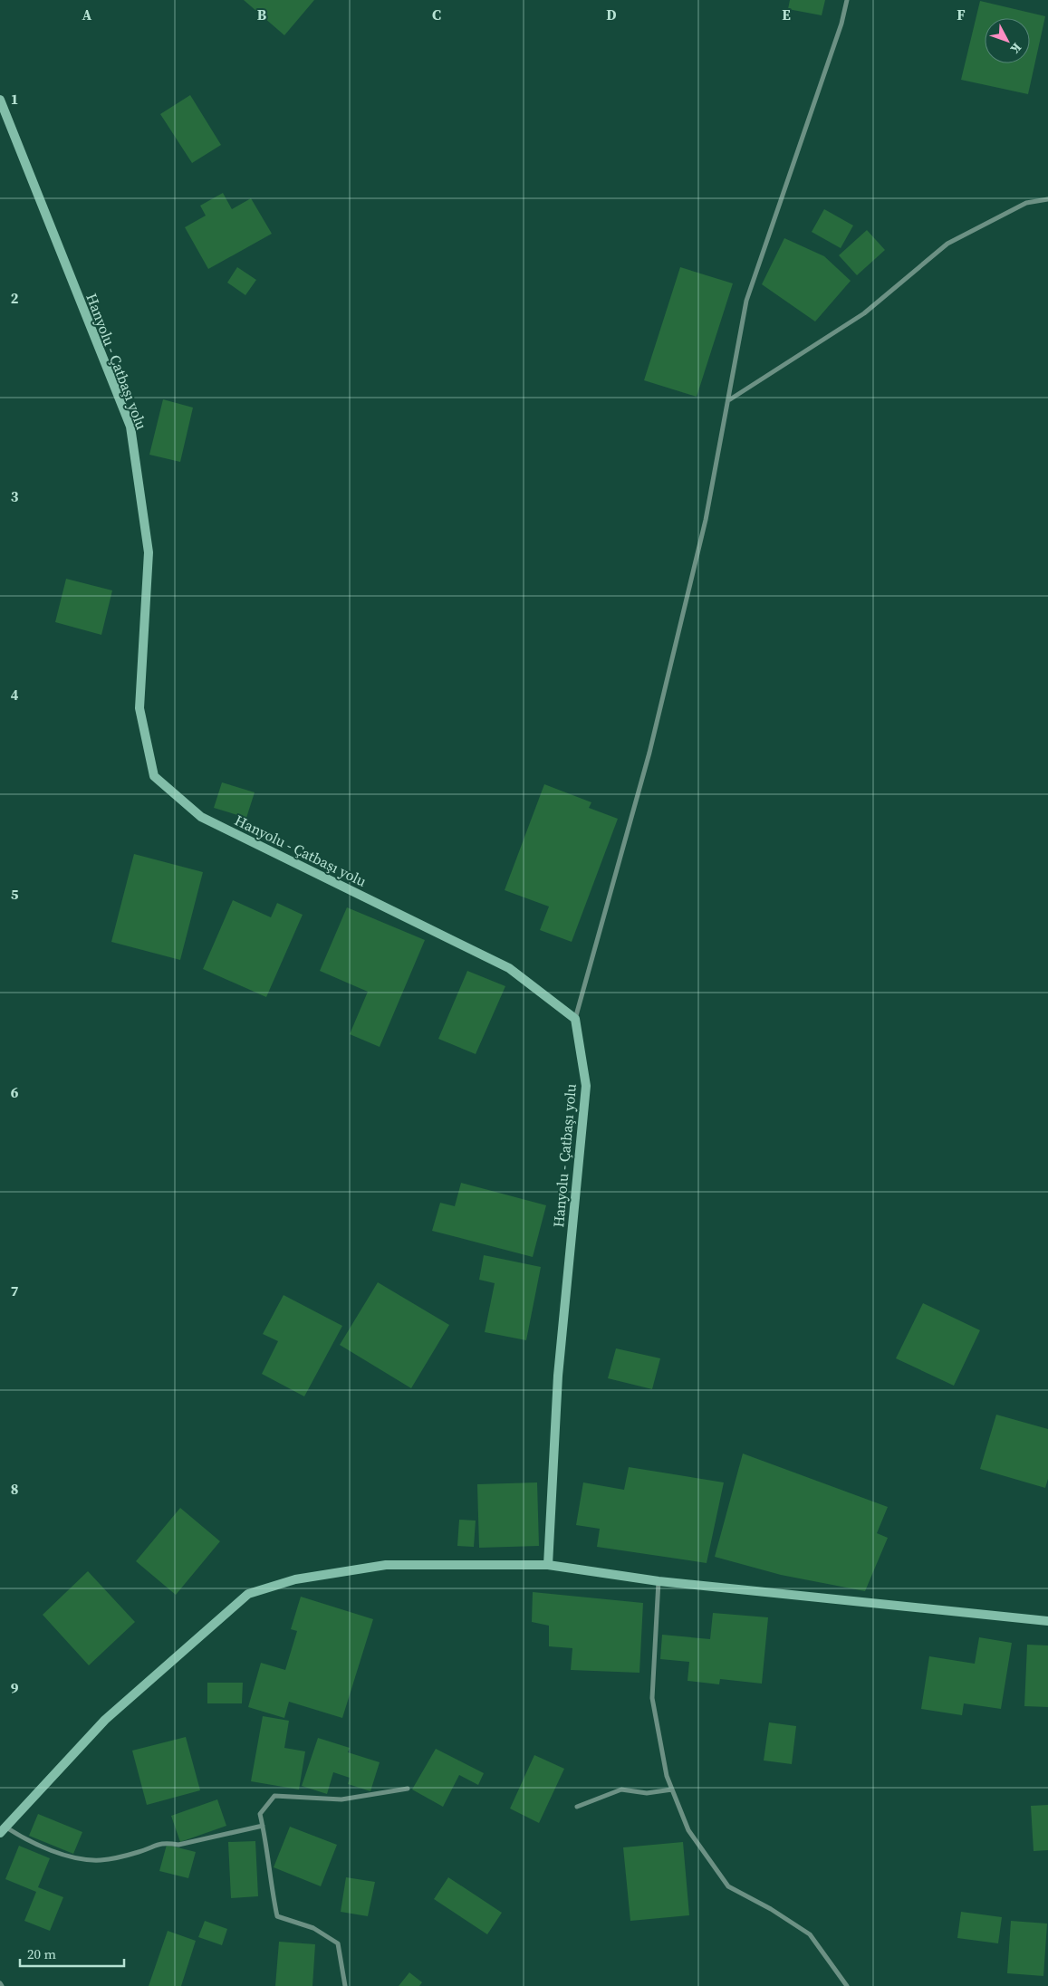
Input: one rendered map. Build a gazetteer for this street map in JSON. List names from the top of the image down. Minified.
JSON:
{"streets":{"street":["Hanyolu - Çatbaşı yolu"]},"scale_bar":"20 m","north":"bottom right","grid":{"columns":["A","B","C","D","E","F"],"rows":["1","2","3","4","5","6","7","8","9"]}}
